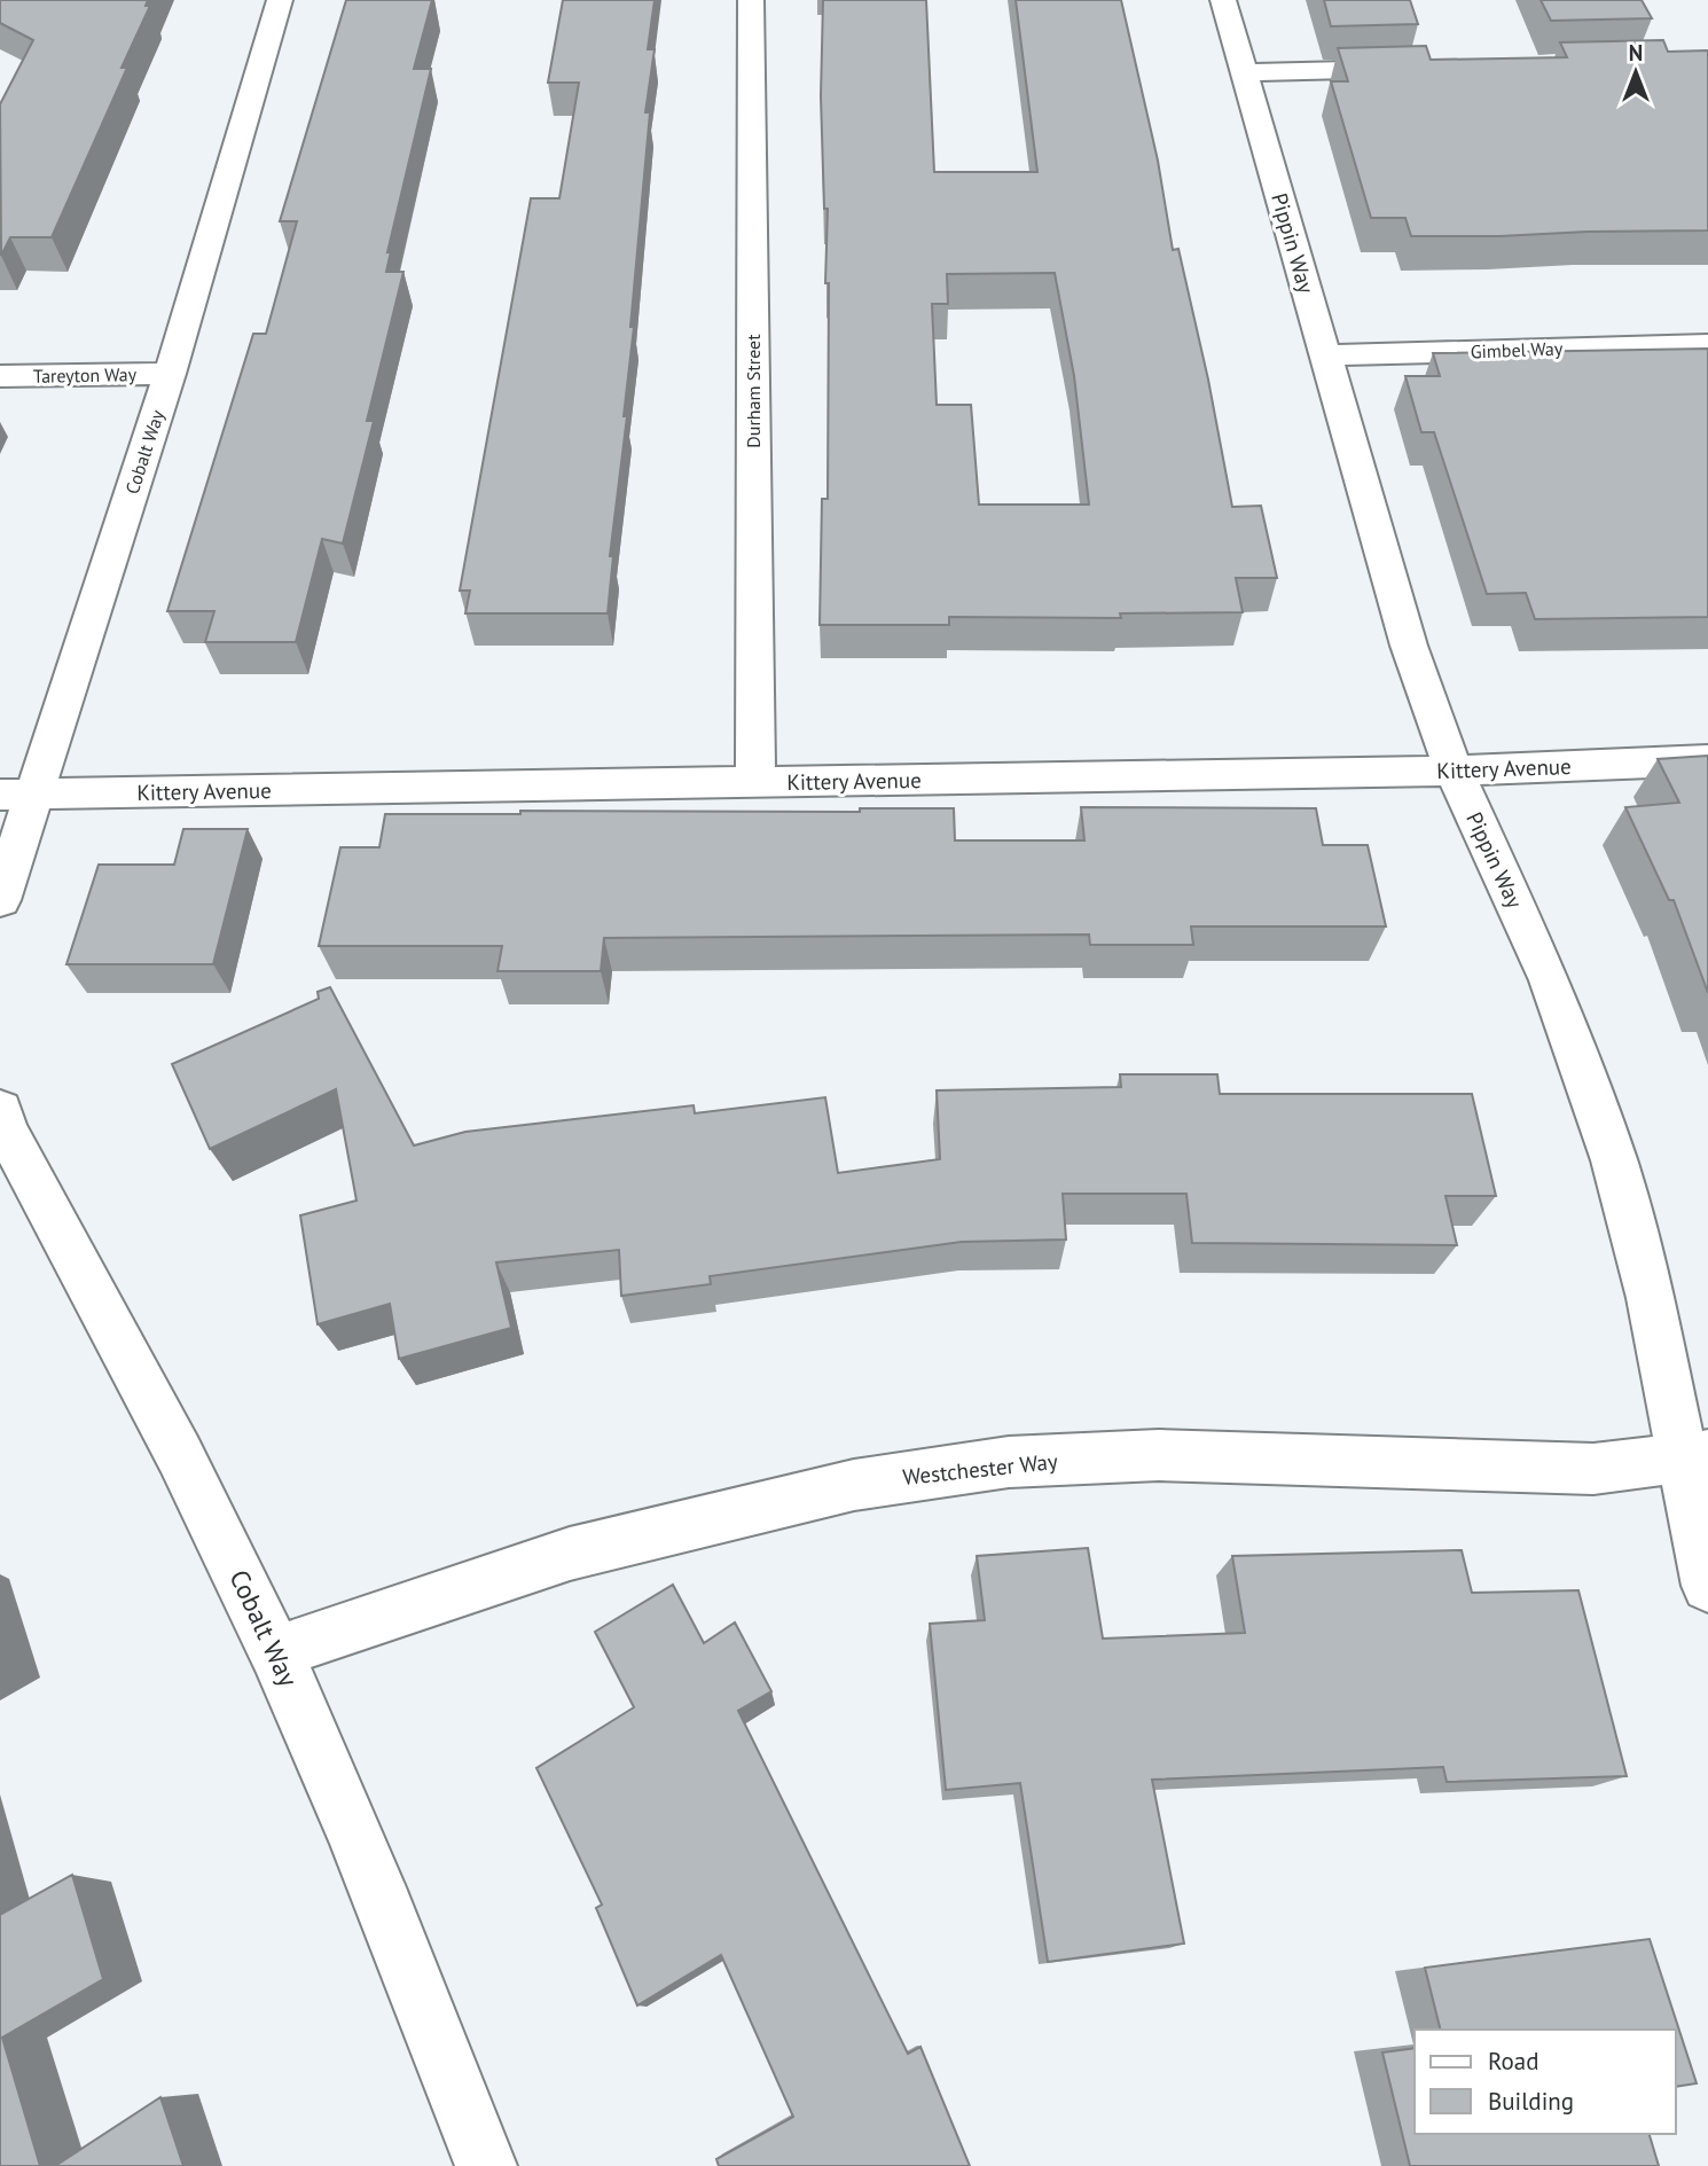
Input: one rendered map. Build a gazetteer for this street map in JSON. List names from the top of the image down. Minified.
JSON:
{"streets":{"street":["Pippin Way","Gimbel Way","Tareyton Way","Durham Street","Cobalt Way","Kittery Avenue","Westchester Way"]},"crossings":[["Pippin Way","Gimbel Way"],["Pippin Way","Kittery Avenue"],["Pippin Way","Westchester Way"],["Tareyton Way","Cobalt Way"],["Durham Street","Kittery Avenue"],["Cobalt Way","Kittery Avenue"],["Cobalt Way","Westchester Way"]],"legend":["Road","Building"],"north":"top"}
